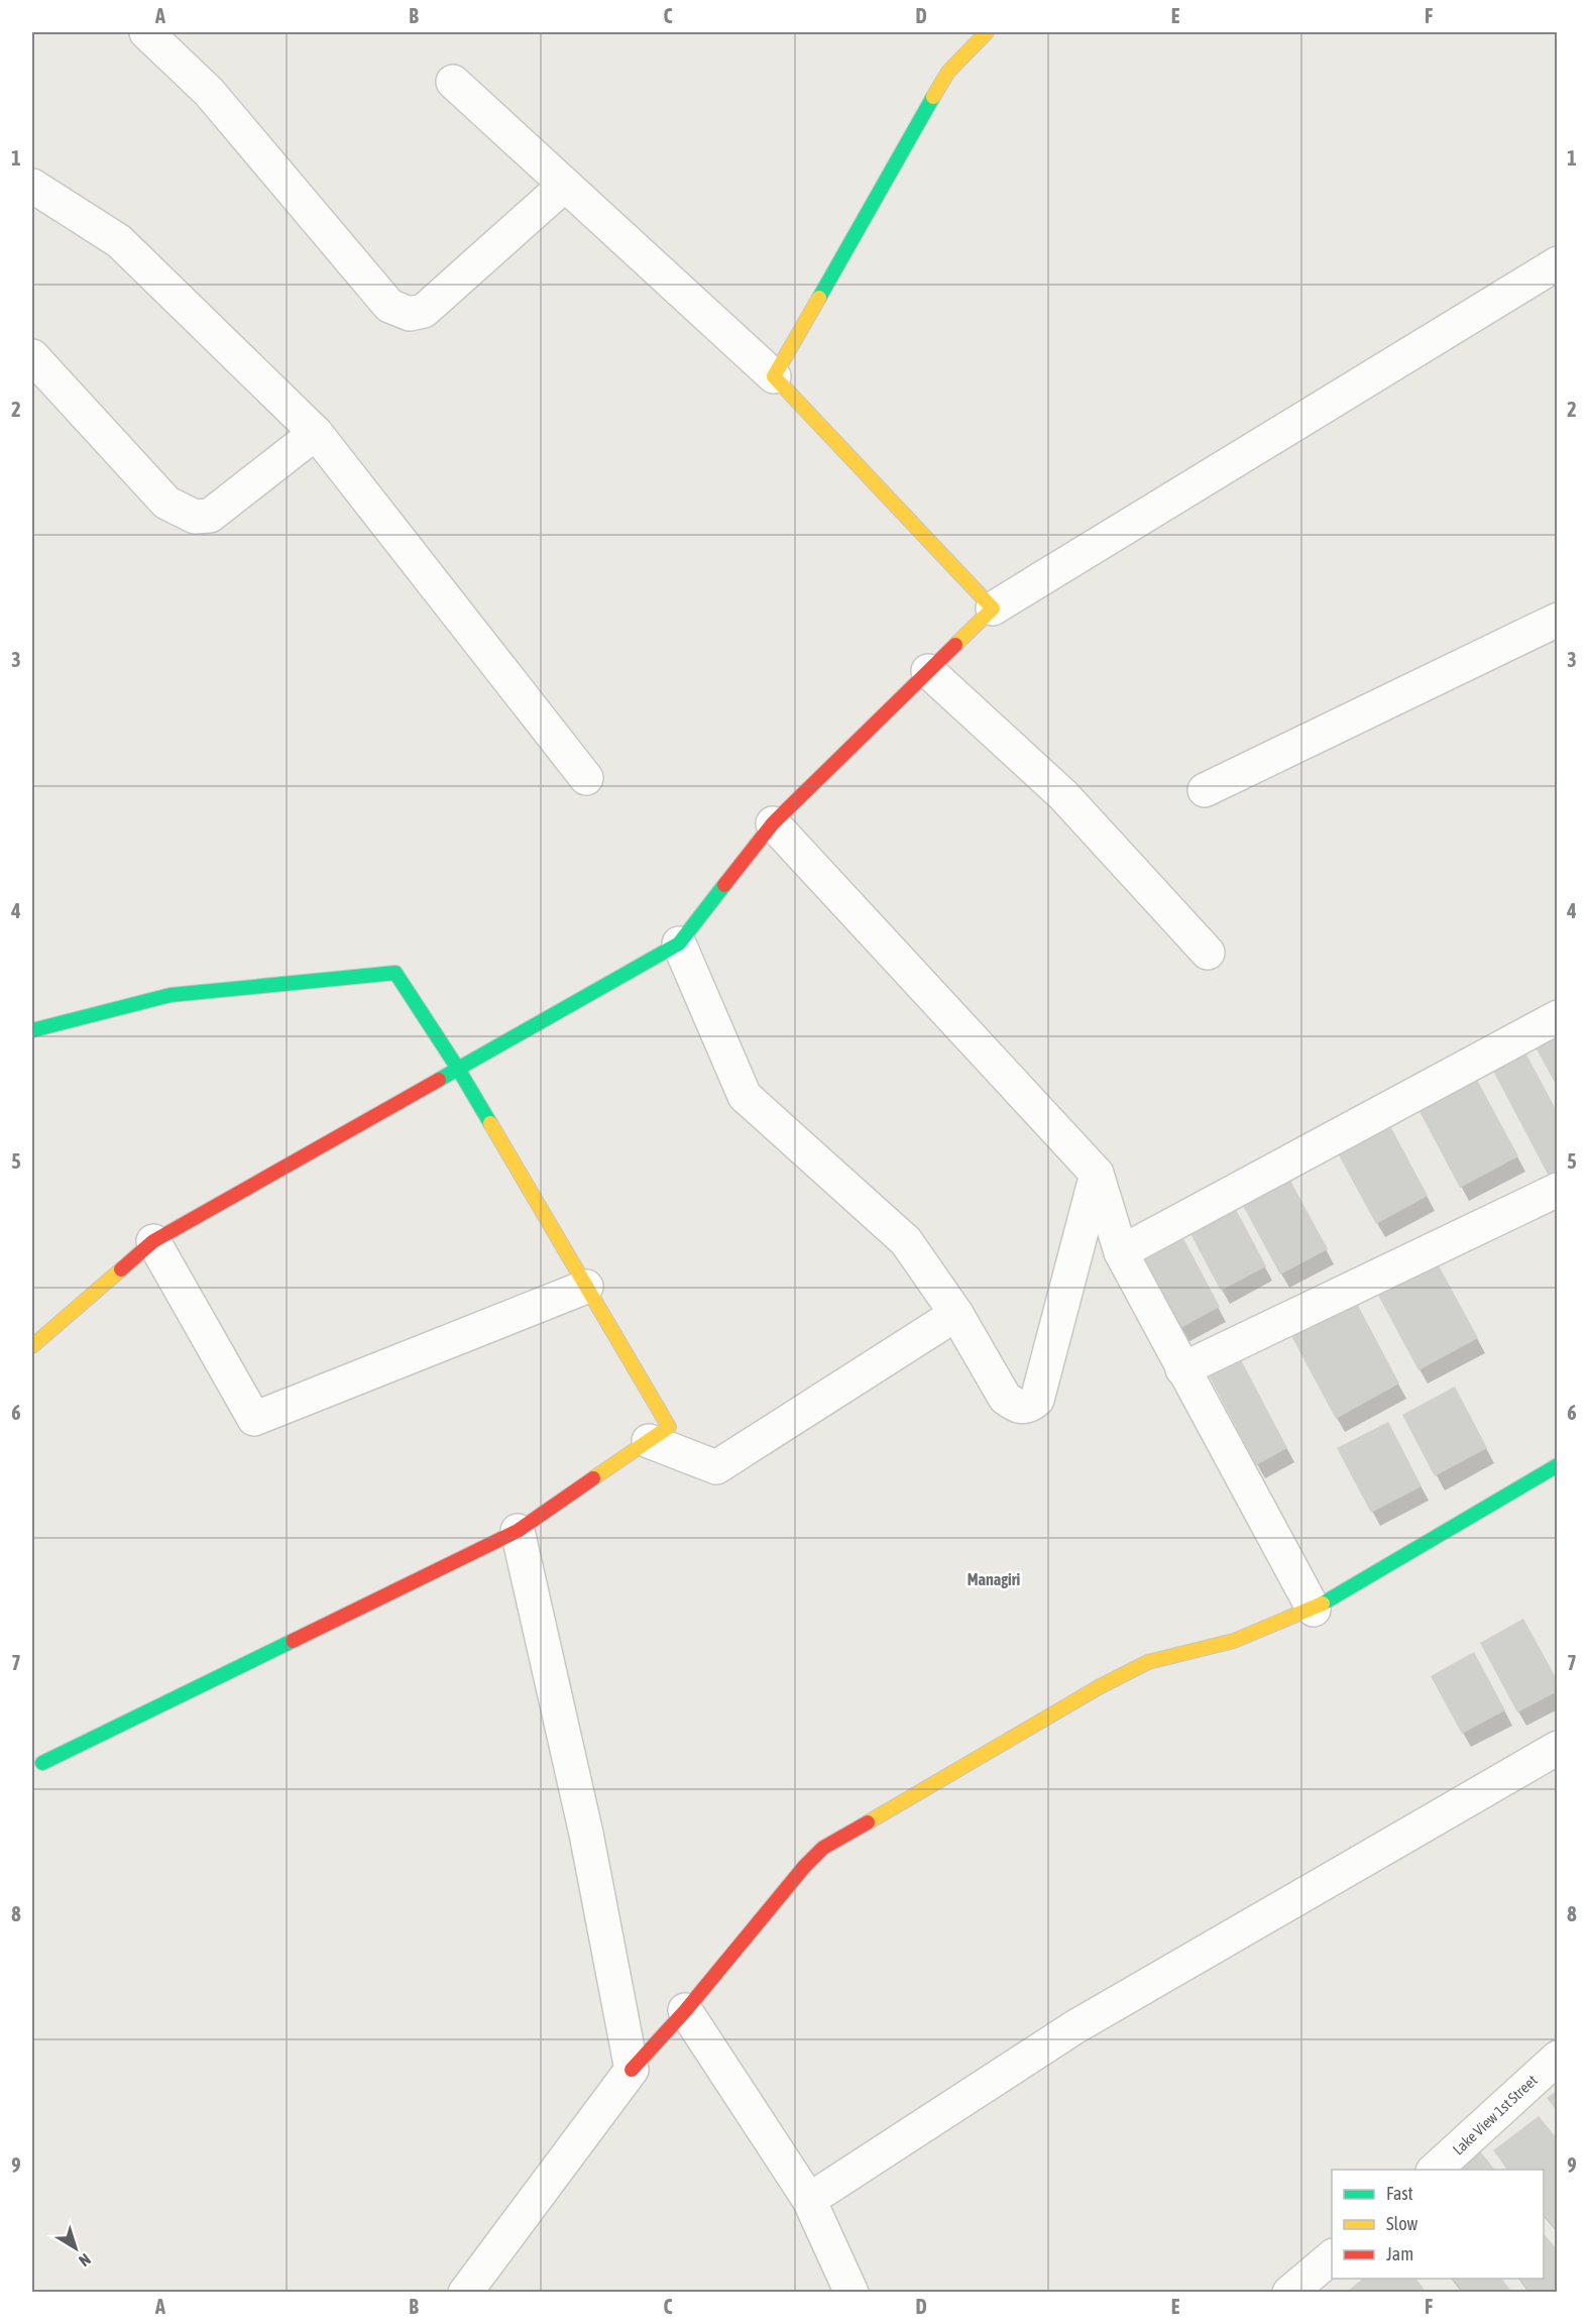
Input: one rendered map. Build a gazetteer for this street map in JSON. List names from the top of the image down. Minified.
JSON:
{"streets":{"street":["Lake View 1st Street"]},"districts":["Managiri"],"legend":["Fast","Slow","Jam"],"north":"bottom right","grid":{"columns":["A","B","C","D","E","F"],"rows":["1","2","3","4","5","6","7","8","9"]}}
